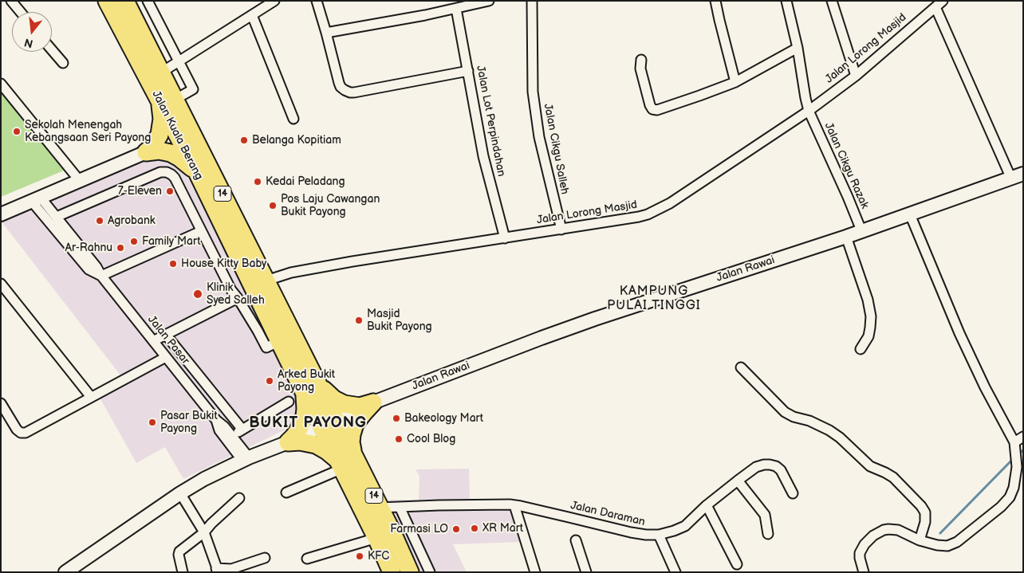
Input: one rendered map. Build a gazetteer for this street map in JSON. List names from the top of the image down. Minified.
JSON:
{"streets":{"highway":["Jalan Kuala Berang","14"],"main road":["Jalan Rawai"],"street":["Jalan Lorong Masjid","Jalan Lot Perpindahan","Jalan Cikgu Salleh","Jalan Cikgu Razak","Jalan Pasar","Jalan Daraman"]},"crossings":[["Jalan Lorong Masjid","Jalan Lot Perpindahan"],["Jalan Lorong Masjid","Jalan Kuala Berang"],["Jalan Lorong Masjid","Jalan Cikgu Salleh"],["Jalan Lorong Masjid","Jalan Cikgu Razak"],["Jalan Kuala Berang","Jalan Rawai"],["Jalan Kuala Berang","Jalan Daraman"],["Jalan Cikgu Razak","Jalan Rawai"],["Jalan Rawai","Jalan Pasar"]],"districts":["KAMPUNG PULAI TINGGI","BUKIT PAYONG"],"places":["Sekolah Menengah Kebangsaan Seri Payong","Belanga Kopitiam","Kedai Peladang","7-Eleven","Pos Laju Cawangan Bukit Payong","Agrobank","Family Mart","Ar-Rahnu","House Kitty Baby","Klinik Syed Salleh","Masjid Bukit Payong","Arked Bukit Payong","Bakeology Mart","Pasar Bukit Payong","Cool Blog","XR Mart","Farmasi LO","KFC"],"north":"bottom"}
